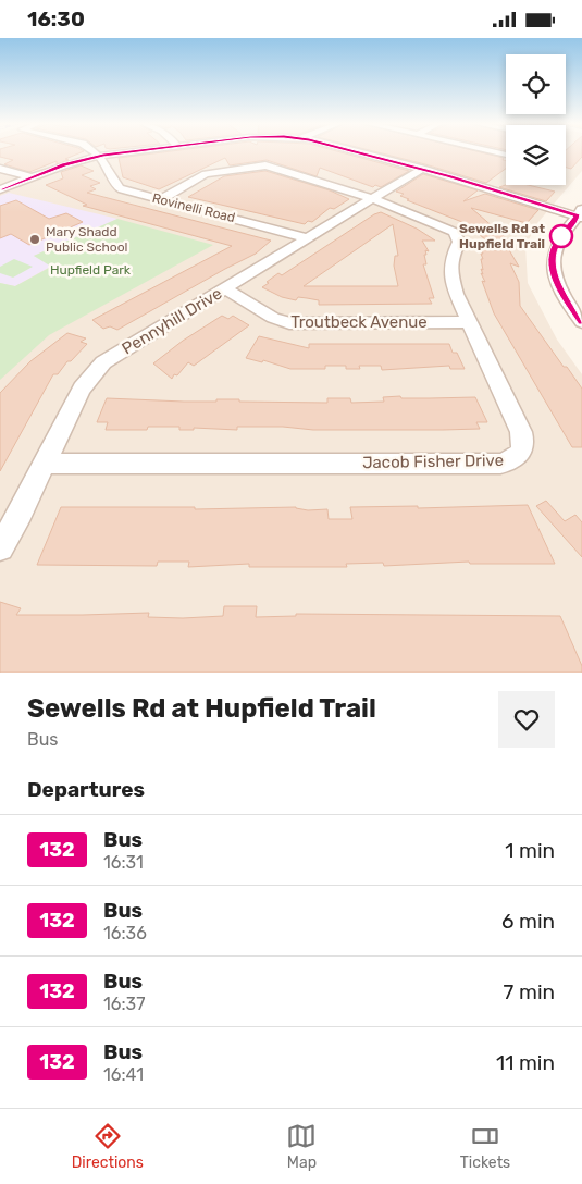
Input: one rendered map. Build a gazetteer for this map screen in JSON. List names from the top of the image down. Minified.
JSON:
{"streets":{"street":["Rovinelli Road","Pennyhill Drive","Troutbeck Avenue","Jacob Fisher Drive"]},"crossings":[["Rovinelli Road","Pennyhill Drive"],["Pennyhill Drive","Troutbeck Avenue"],["Pennyhill Drive","Jacob Fisher Drive"],["Troutbeck Avenue","Jacob Fisher Drive"]],"parks":["Hupfield Park"],"places":["Sewells Rd at Hupfield Trail","Mary Shadd Public School"],"lines":["bus line 132"],"page":{"status":"16:30","heading":[["Sewells Rd at Hupfield Trail","Bus"],"Departures"],"list":[{"mark":"132","name":"Bus","note":"16:31","value":"1 min"},{"mark":"132","name":"Bus","note":"16:36","value":"6 min"},{"mark":"132","name":"Bus","note":"16:37","value":"7 min"},{"mark":"132","name":"Bus","note":"16:41","value":"11 min"}],"tabs":["Directions","Map","Tickets"]}}
